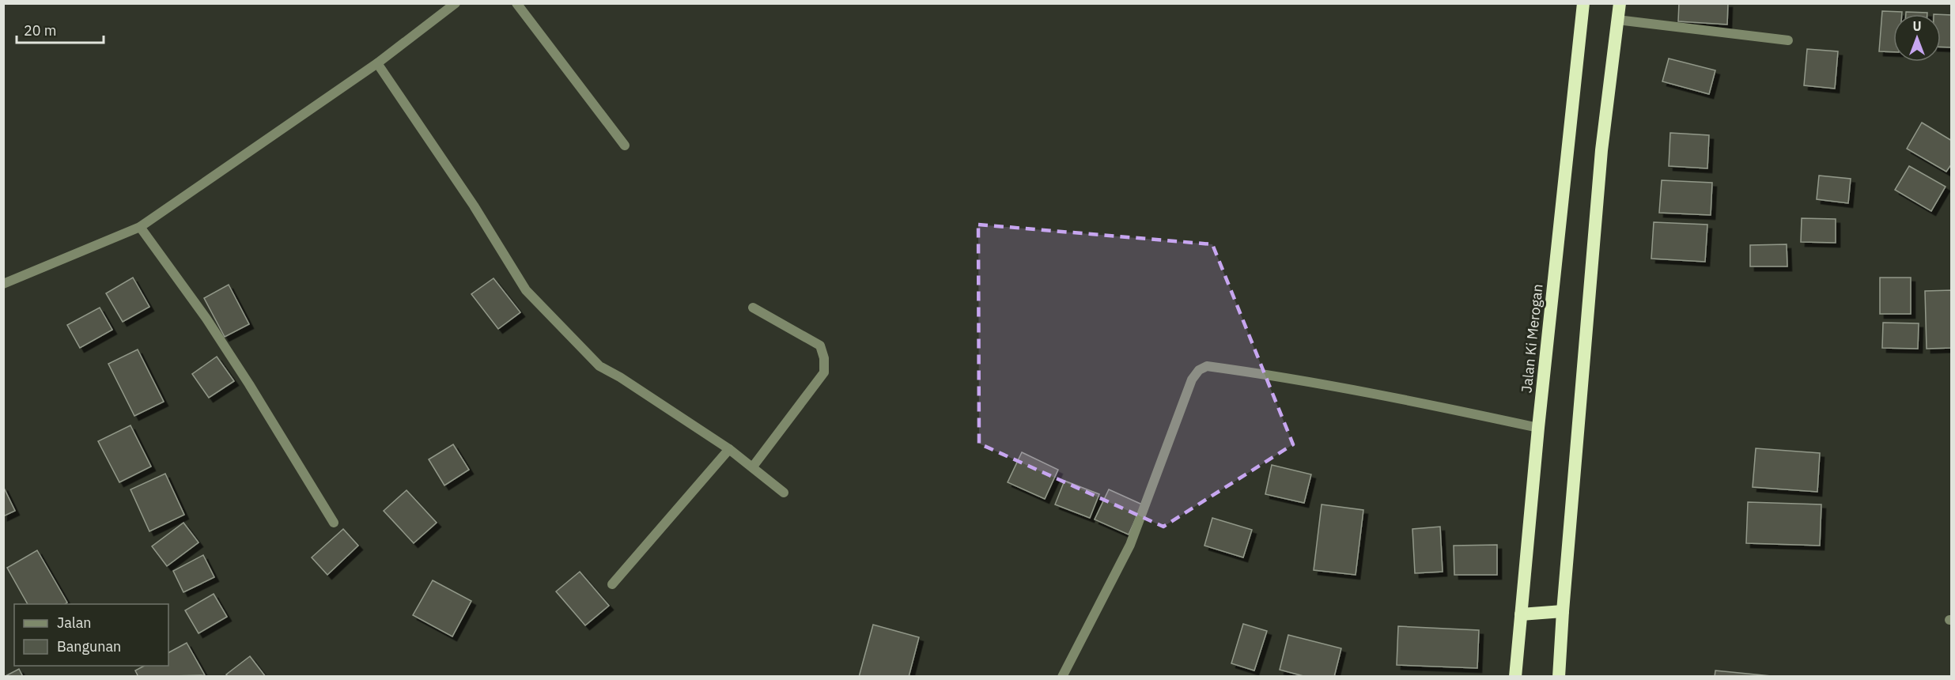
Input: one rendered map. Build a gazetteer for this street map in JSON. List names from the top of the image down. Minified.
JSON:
{"streets":{"highway":["Jalan Ki Merogan"]},"legend":["Jalan","Bangunan"],"scale_bar":"20 m","north":"top"}
